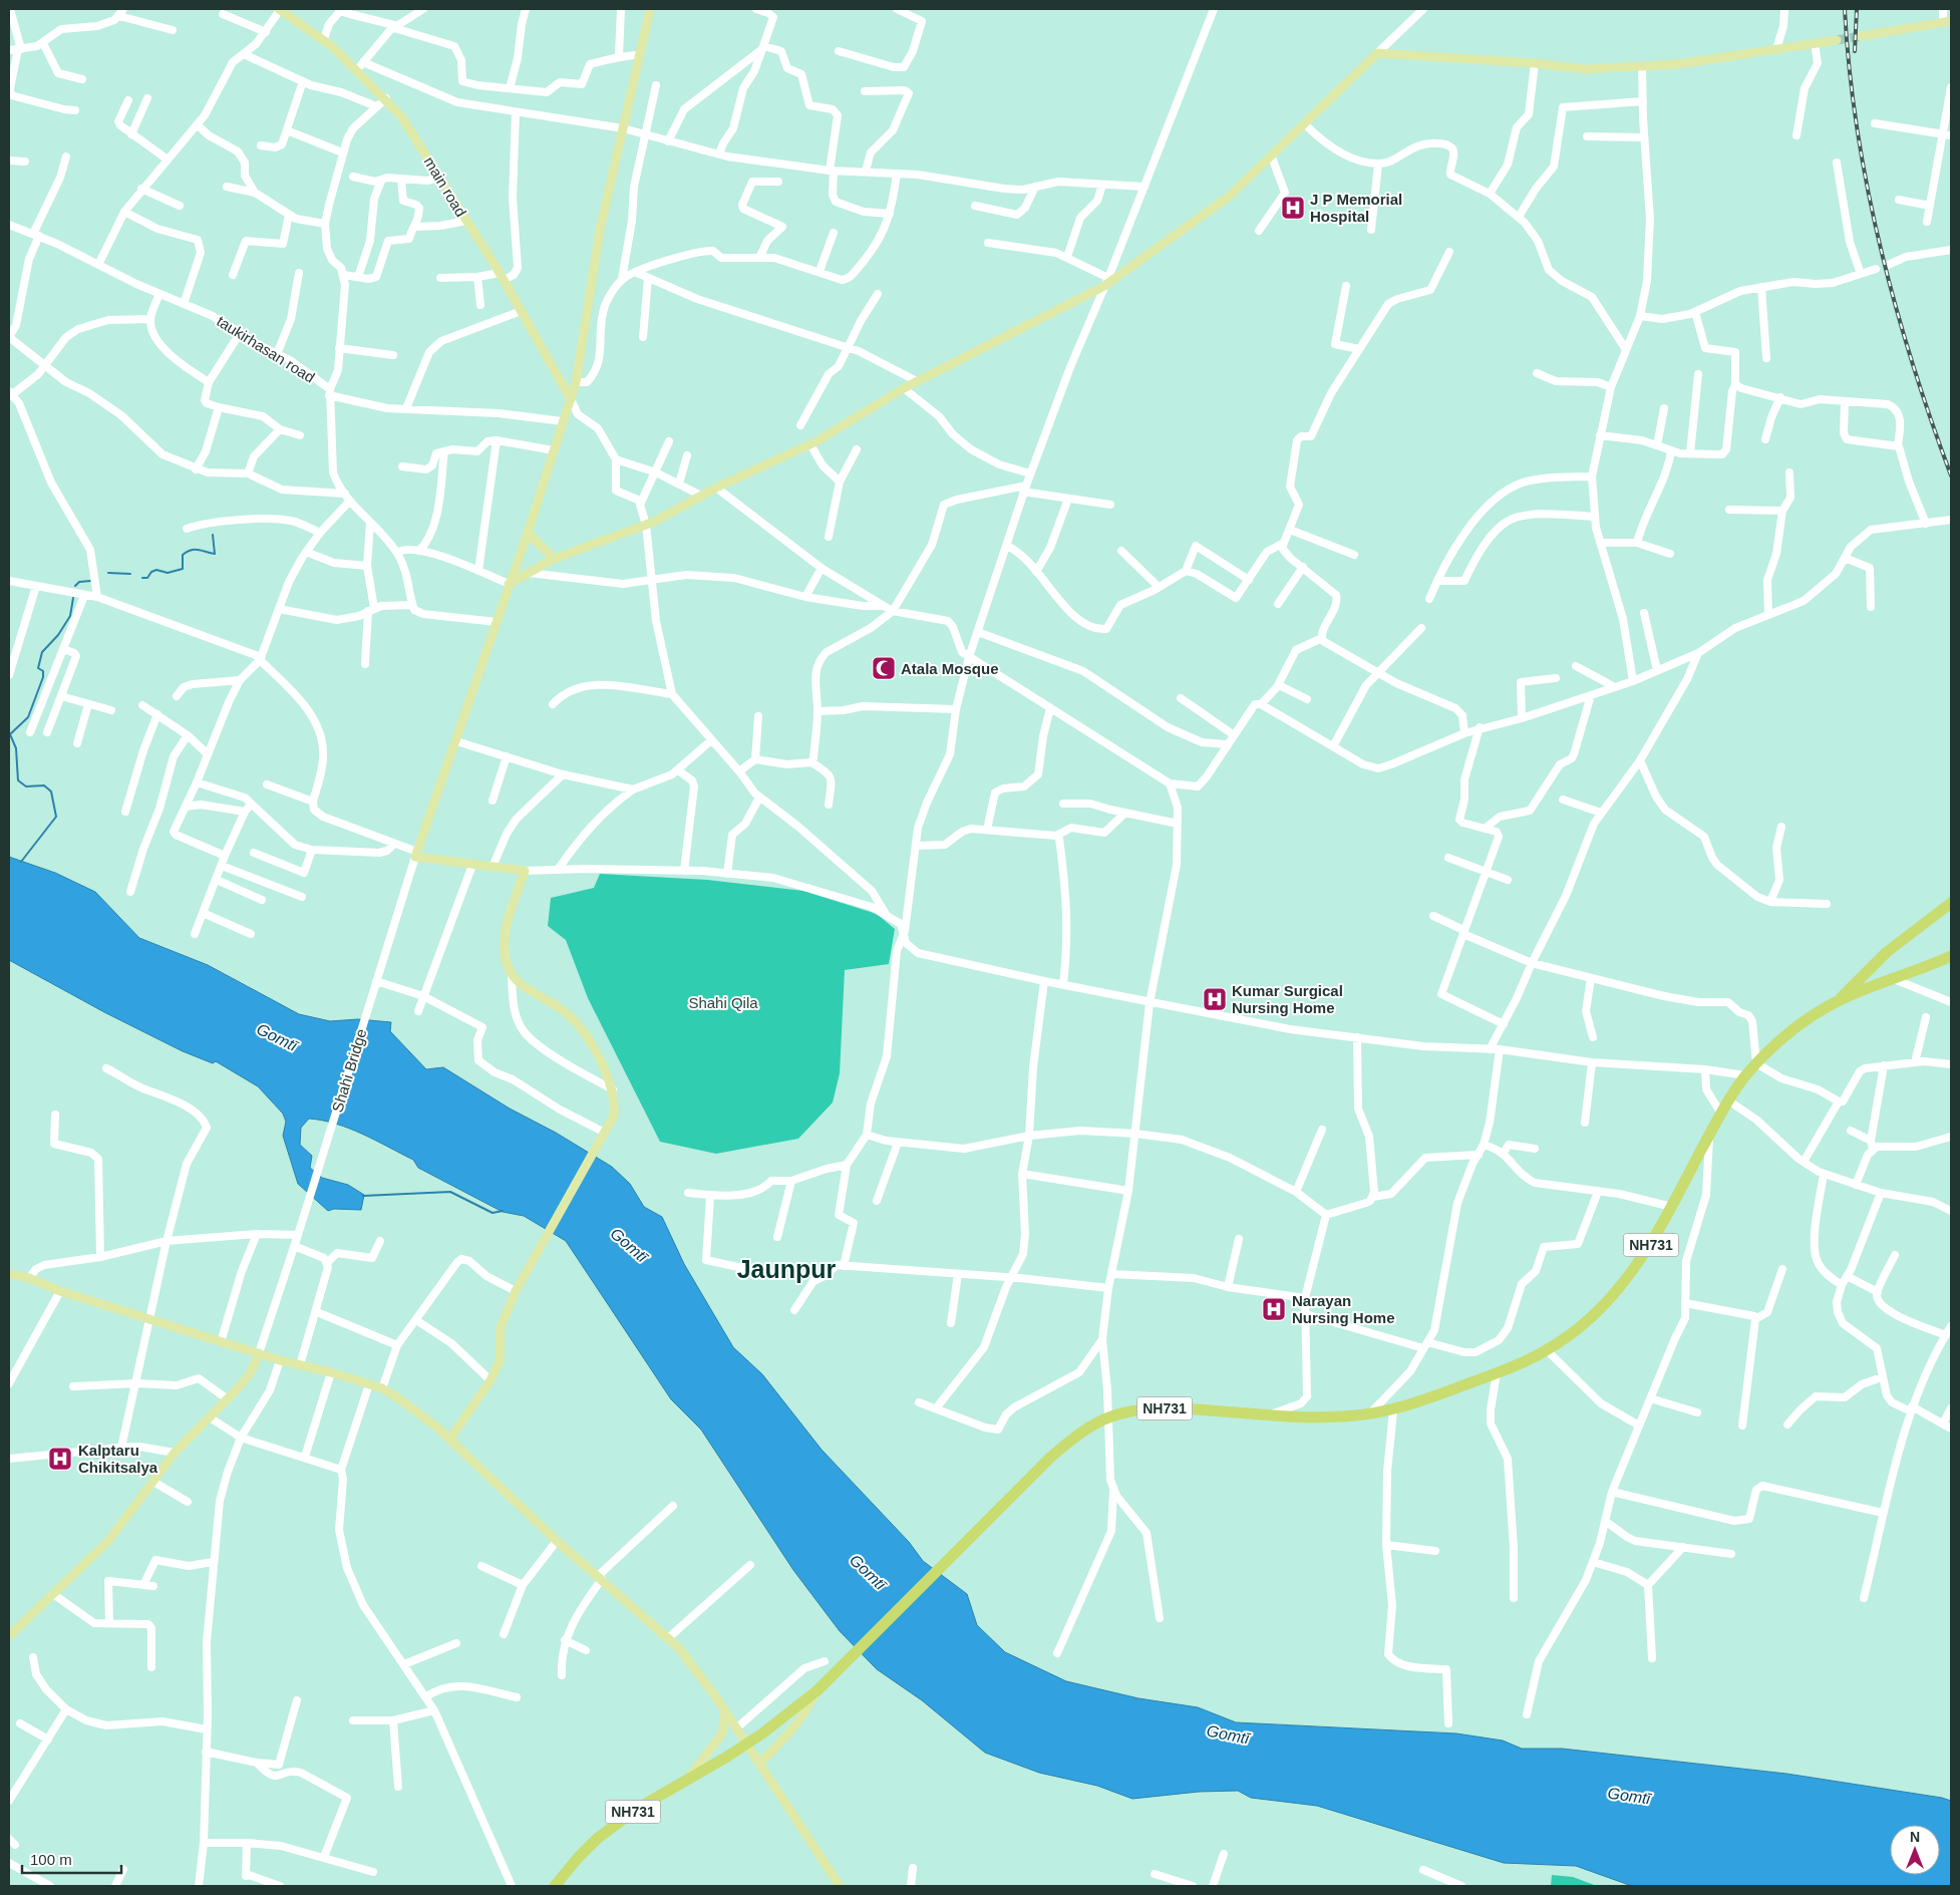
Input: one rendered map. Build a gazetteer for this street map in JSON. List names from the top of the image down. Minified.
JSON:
{"streets":{"highway":["NH731"],"main road":["main road"],"street":["taukirhasan road","Shahi Bridge"]},"districts":["Jaunpur"],"water":["Gomtī"],"parks":["Shahi Qila"],"places":{"hospital":["J P Memorial Hospital","Kumar Surgical Nursing Home","Narayan Nursing Home","Kalptaru Chikitsalya"],"mosque":["Atala Mosque"]},"scale_bar":"100 m","north":"top"}
